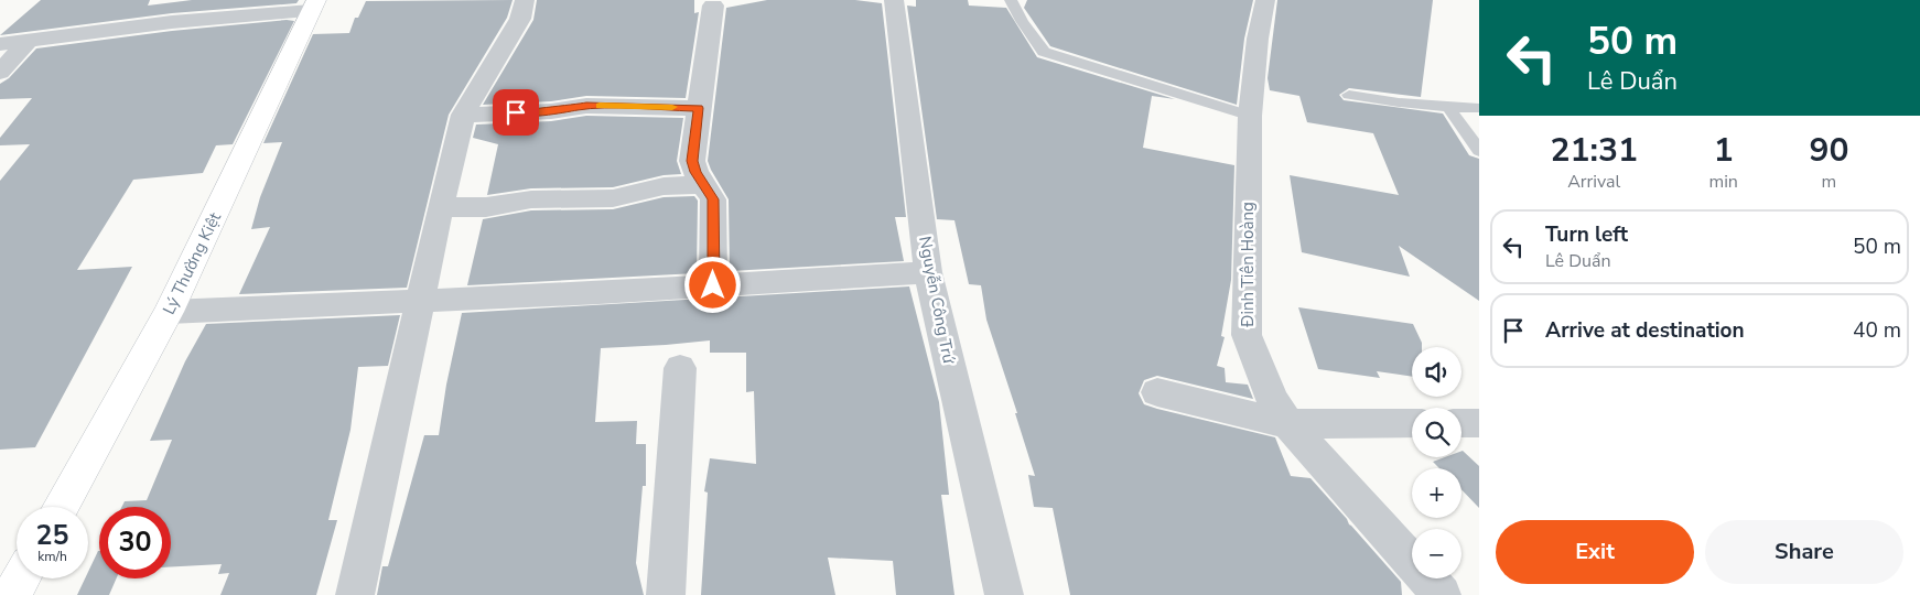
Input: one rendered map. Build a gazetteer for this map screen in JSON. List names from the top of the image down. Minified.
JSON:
{"streets":{"main road":["Lý Thường Kiệt"],"street":["Đinh Tiên Hoàng","Nguyễn Công Trứ"]},"page":{"turn":["50 m","Lê Duẩn"],"eta":["21:31","Arrival","1","min","90","m"],"list":[{"name":"Turn left","note":"Lê Duẩn","value":"50 m"},{"name":"Arrive at destination","value":"40 m"}],"map_buttons":["+","−"],"speed":"25 km/h","limit":"30","buttons":["Exit","Share"]}}
